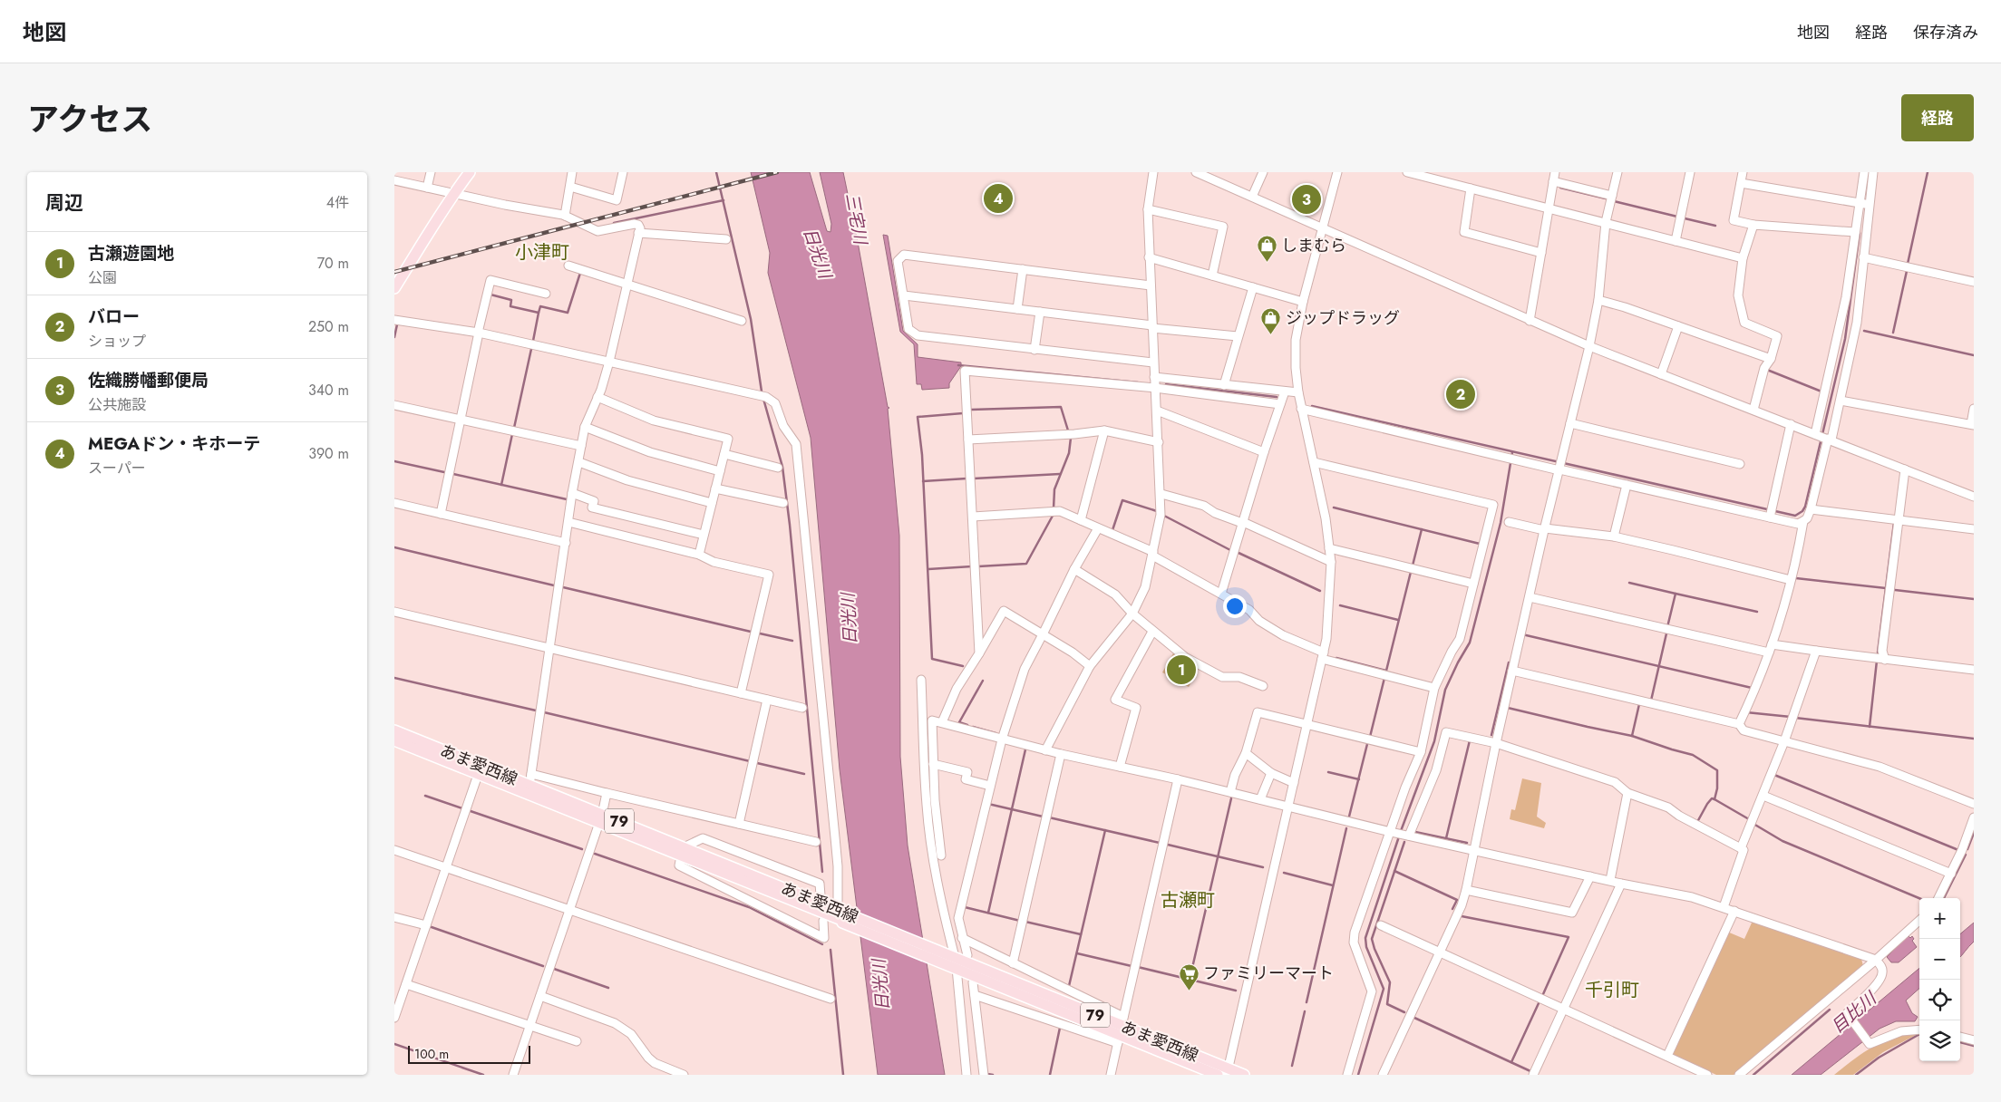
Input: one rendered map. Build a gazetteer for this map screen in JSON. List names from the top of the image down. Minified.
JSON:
{"streets":{"main road":["あま愛西線","79"]},"districts":["小津町","古瀬町","千引町"],"water":["三宅川","日光川","目比川"],"places":{"shop":["しまむら","ジップドラッグ"],"supermarket":["ファミリーマート"]},"scale_bar":"100 m","page":{"header":"地図","nav":["地図","経路","保存済み"],"title":"アクセス","buttons":"経路","heading":["周辺","4件"],"pins":["4","3","2","1"],"list":[{"mark":"1","name":"古瀬遊園地","note":"公園","value":"70 m"},{"mark":"2","name":"バロー","note":"ショップ","value":"250 m"},{"mark":"3","name":"佐織勝幡郵便局","note":"公共施設","value":"340 m"},{"mark":"4","name":"MEGAドン・キホーテ","note":"スーパー","value":"390 m"}],"map_buttons":["+","−"],"scale":"100 m"}}
